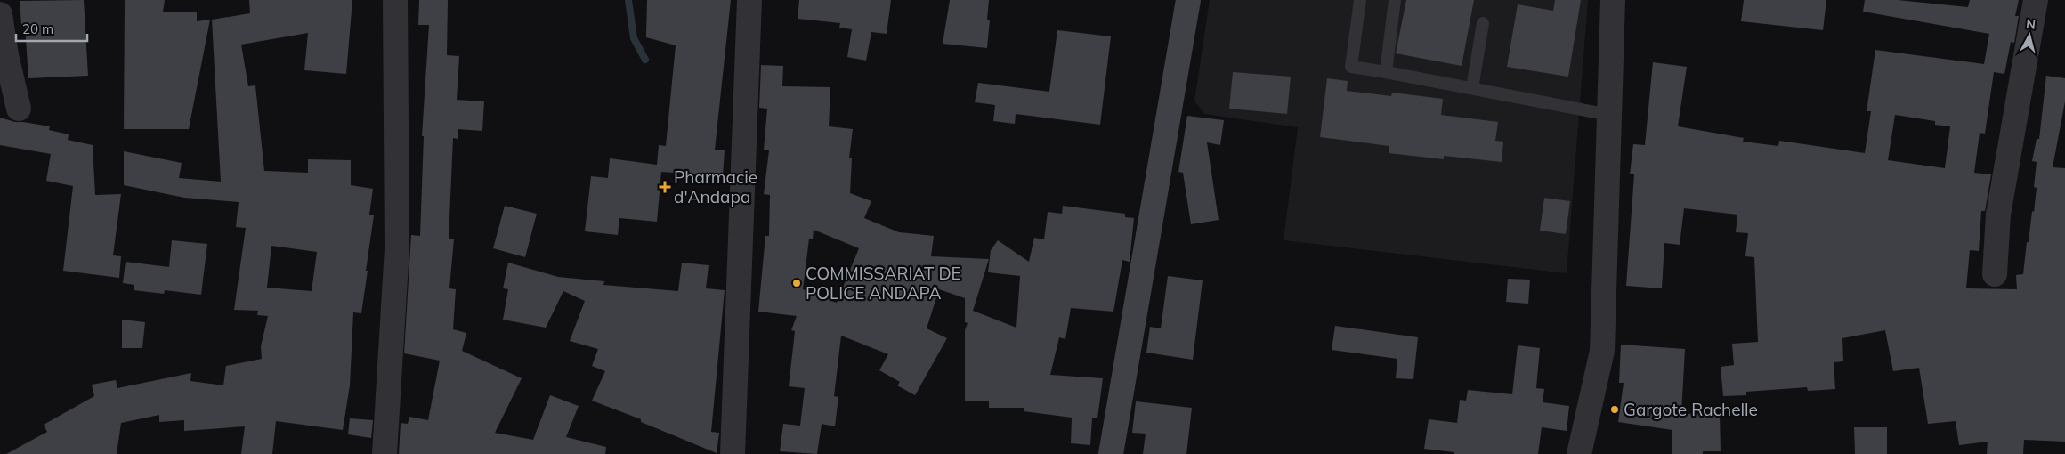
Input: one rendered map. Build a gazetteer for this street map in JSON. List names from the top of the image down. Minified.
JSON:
{"places":{"health":["Pharmacie d'Andapa"],"other":["COMMISSARIAT DE POLICE ANDAPA","Gargote Rachelle"]},"scale_bar":"20 m","north":"top"}
